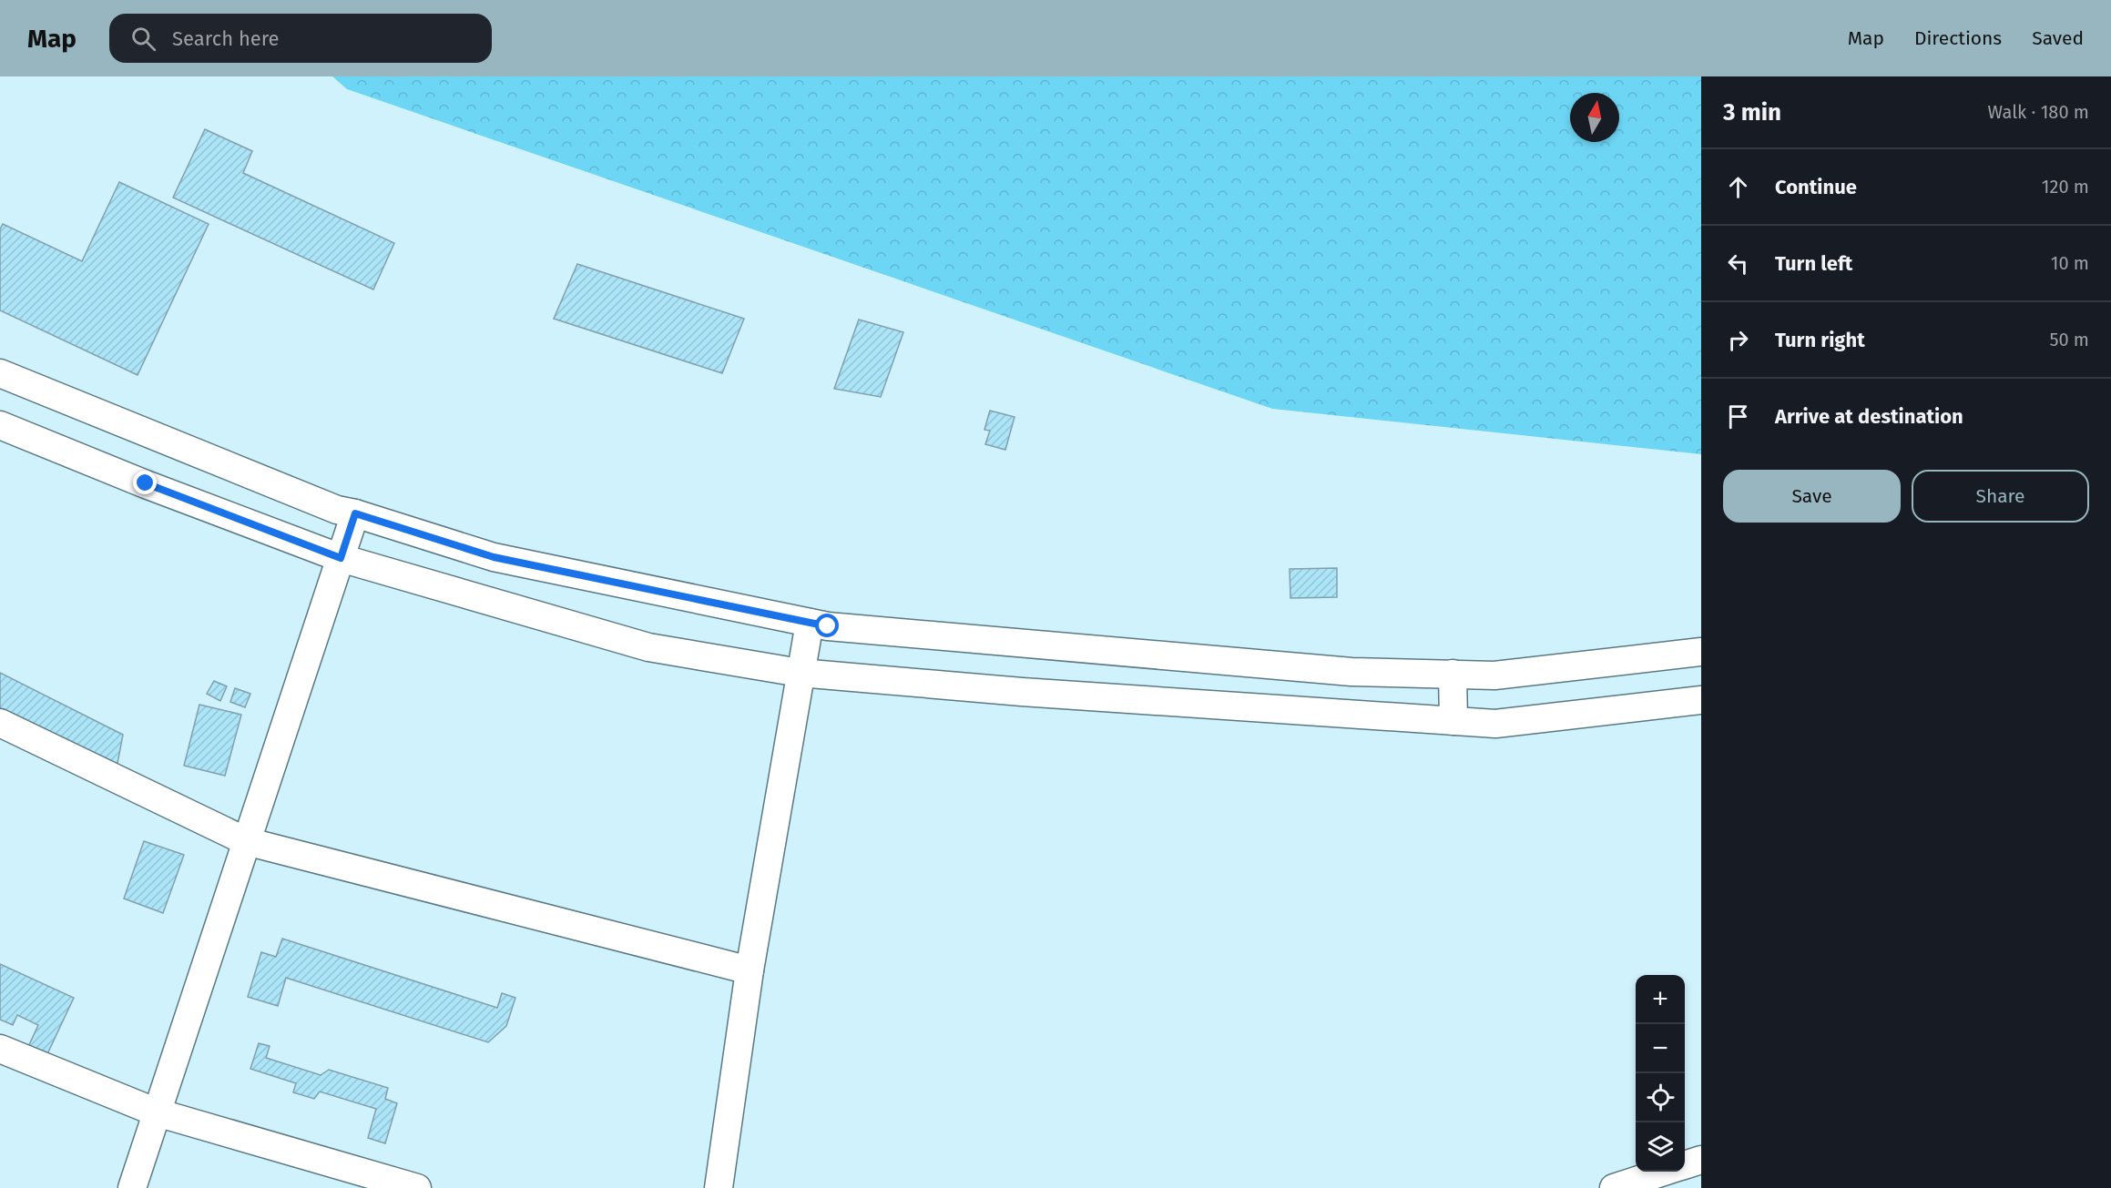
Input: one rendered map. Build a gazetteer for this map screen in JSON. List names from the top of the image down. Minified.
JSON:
{"north":"top","page":{"header":"Map","search":"Search here","nav":["Map","Directions","Saved"],"heading":["3 min","Walk · 180 m"],"list":[["Continue","120 m"],["Turn left","10 m"],["Turn right","50 m"],"Arrive at destination"],"buttons":["Save","Share"],"map_buttons":["+","−"]}}
